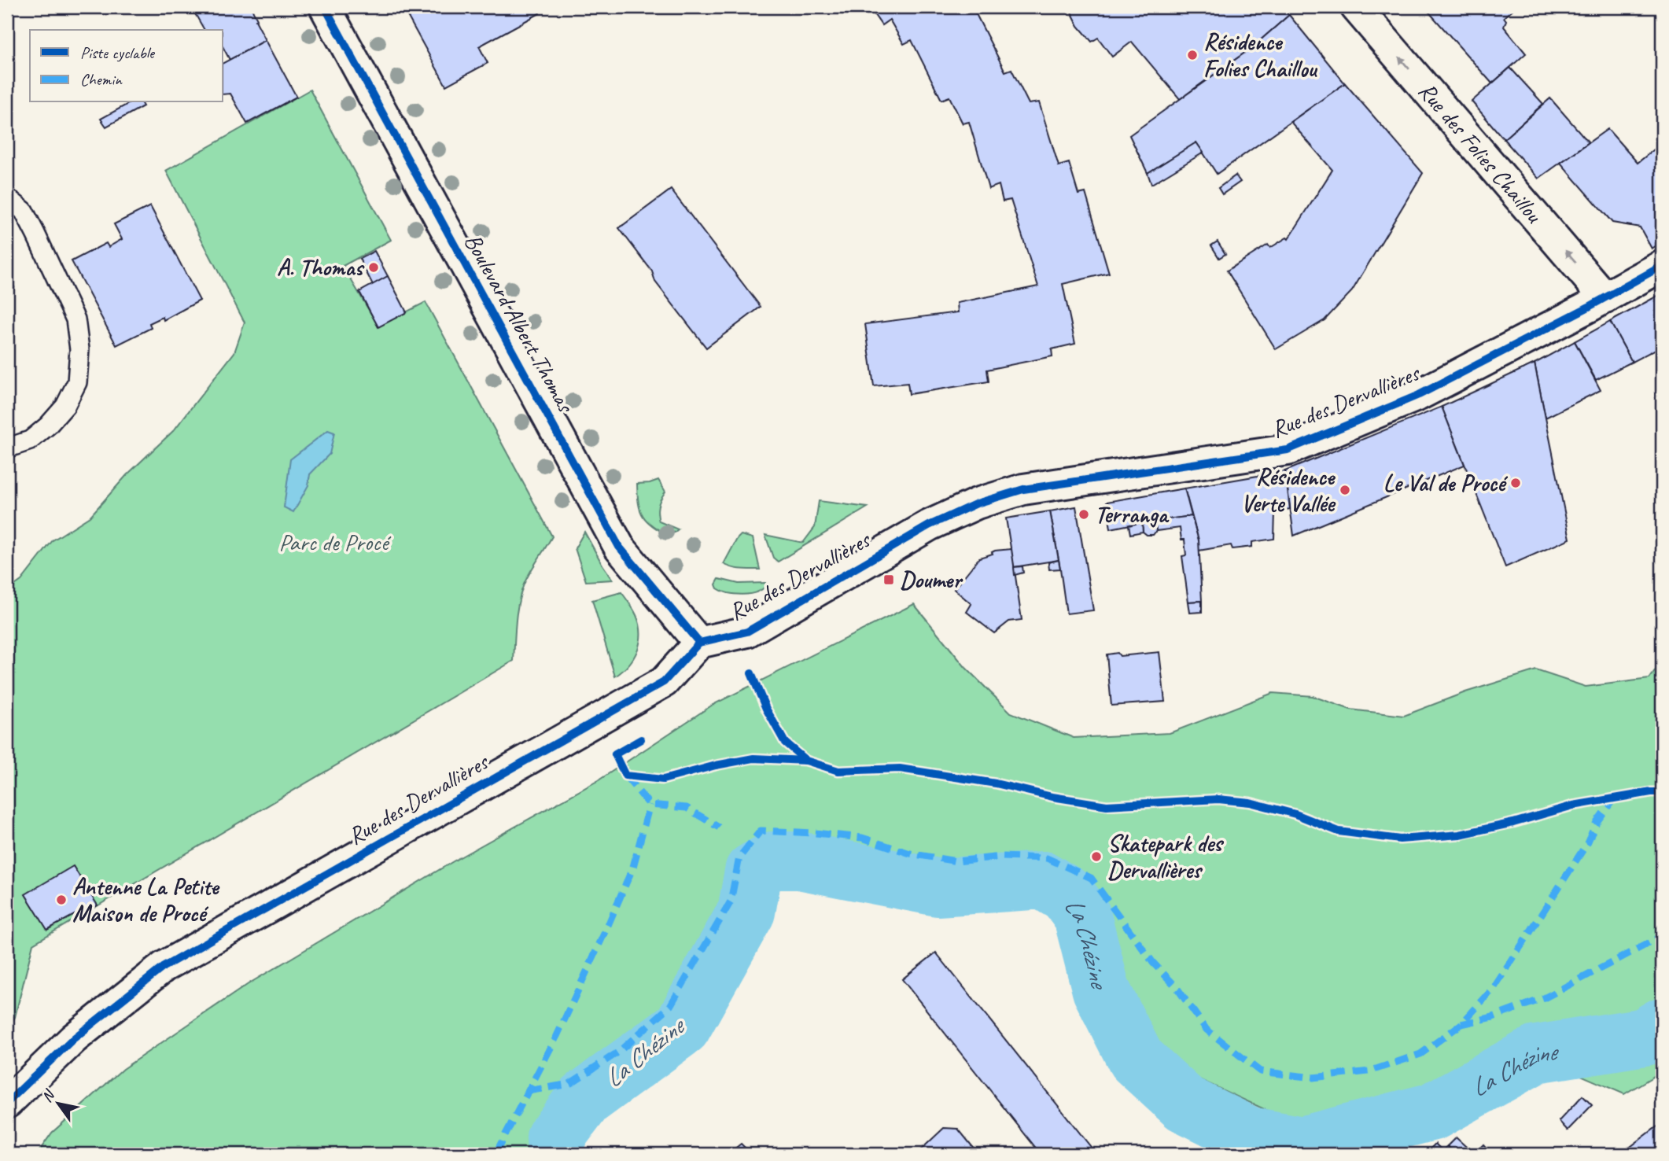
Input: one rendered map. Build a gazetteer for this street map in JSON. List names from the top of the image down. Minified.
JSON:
{"streets":{"main road":["Rue des Folies Chaillou","Boulevard Albert Thomas","Rue des Dervallières"]},"crossings":[["Rue des Folies Chaillou","Rue des Dervallières"],["Boulevard Albert Thomas","Rue des Dervallières"]],"one_way":["Rue des Folies Chaillou"],"water":["La Chézine"],"parks":["Parc de Procé"],"places":{"other":["Résidence Folies Chaillou","A. Thomas","Le Val de Procé","Résidence Verte Vallée","Terranga","Skatepark des Dervallières","Antenne La Petite Maison de Procé"],"transit":["Doumer"]},"legend":["Piste cyclable","Chemin"],"north":"top left"}
